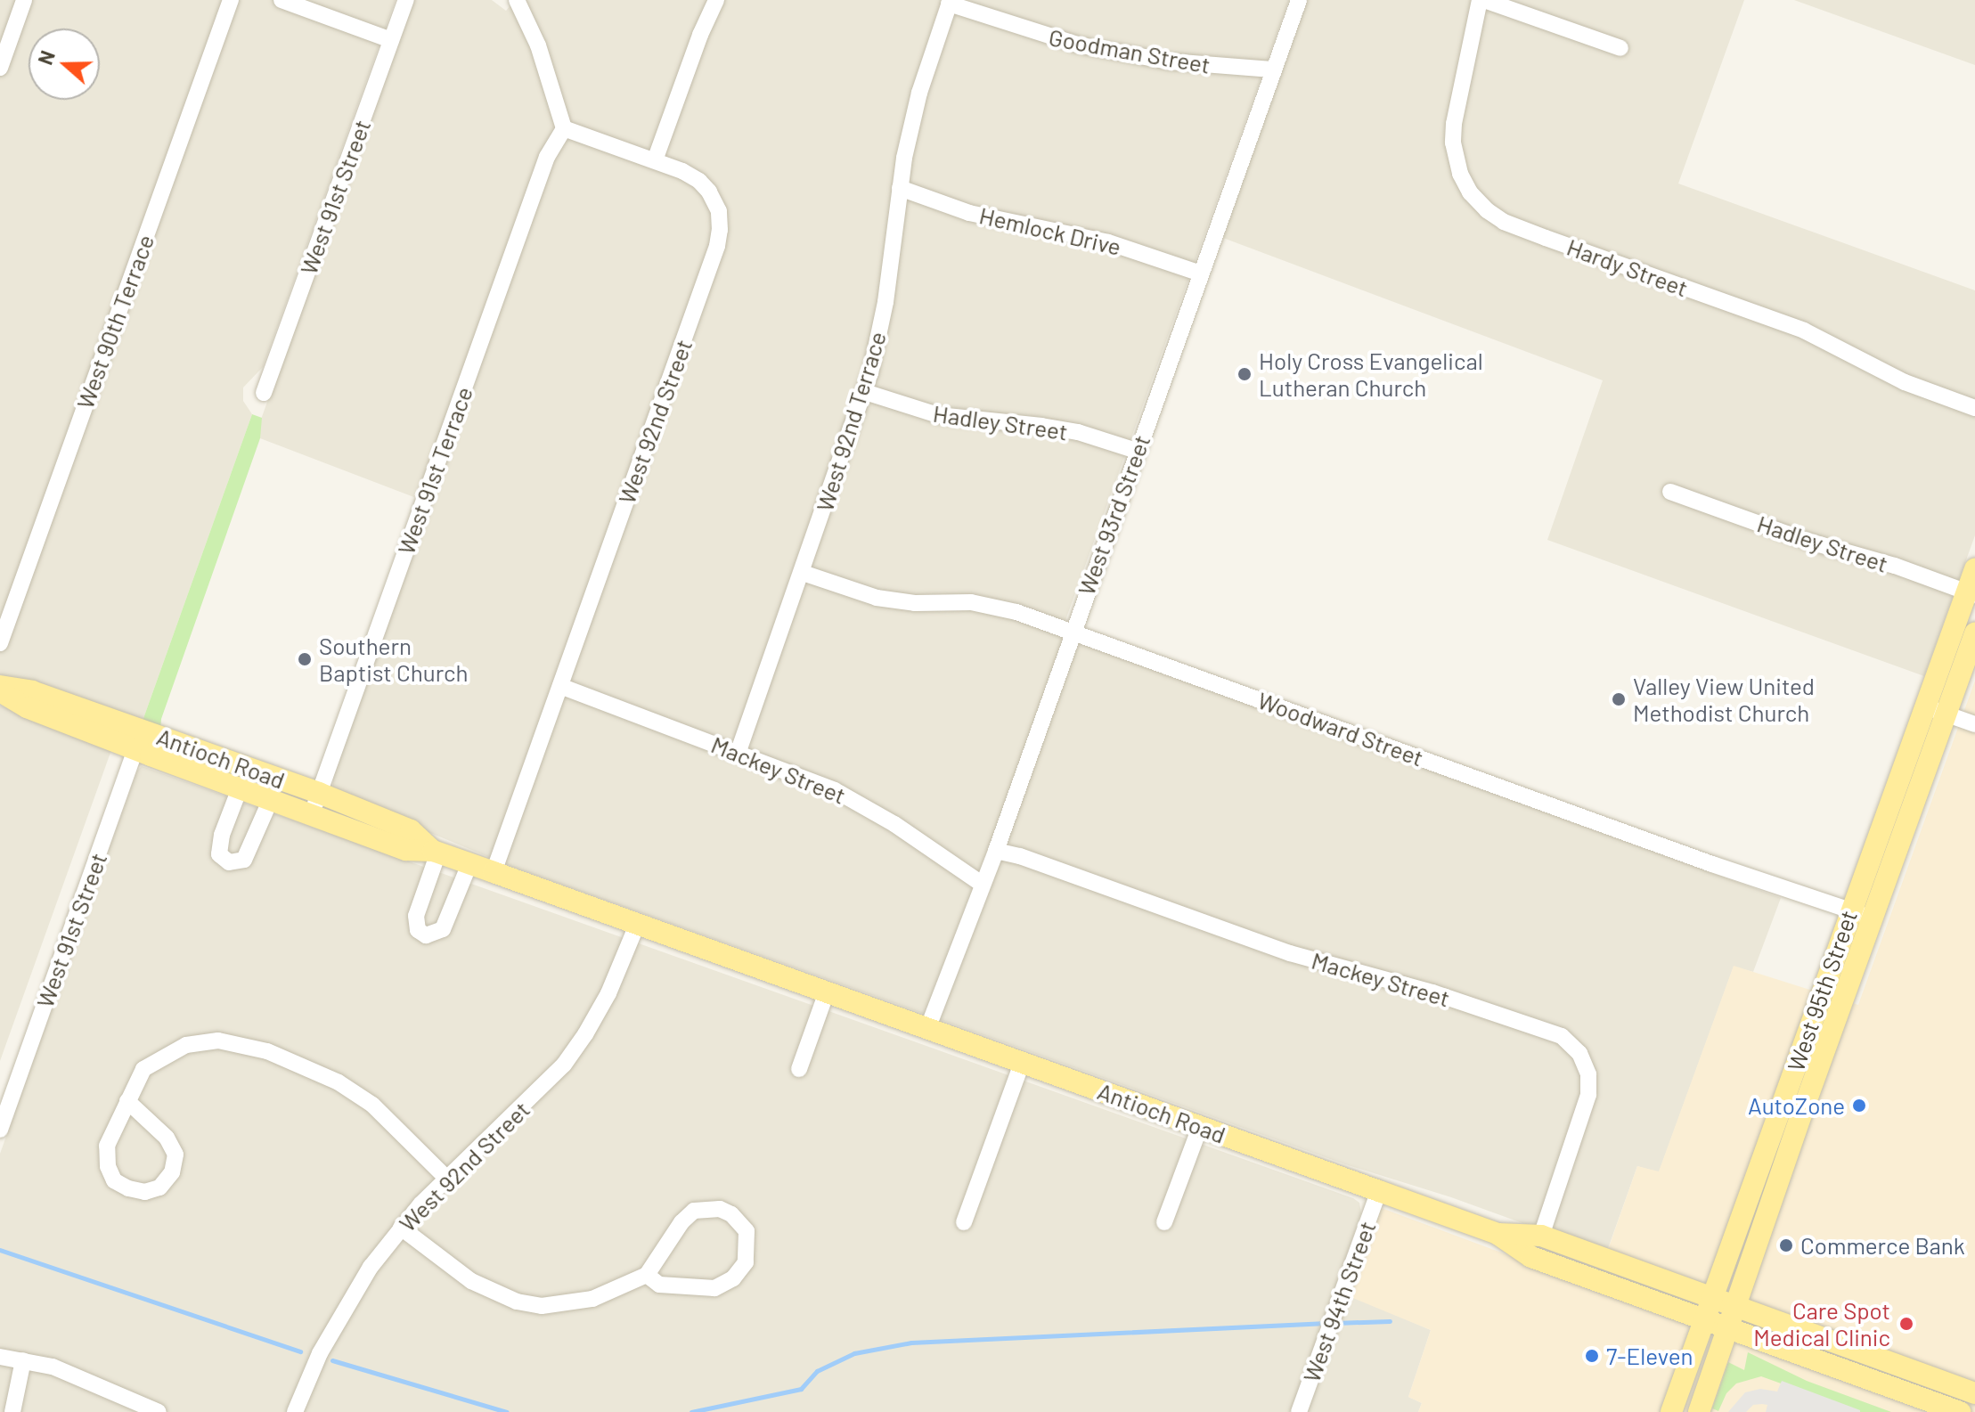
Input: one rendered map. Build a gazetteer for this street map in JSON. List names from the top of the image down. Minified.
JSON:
{"streets":{"main road":["Antioch Road","West 95th Street"],"street":["Goodman Street","West 91st Street","Hemlock Drive","Hardy Street","West 90th Terrace","West 92nd Street","West 92nd Terrace","Hadley Street","West 91st Terrace","West 93rd Street","Woodward Street","Mackey Street","West 94th Street"]},"crossings":[["Goodman Street","West 92nd Terrace"],["Goodman Street","West 93rd Street"],["West 91st Street","Antioch Road"],["Hemlock Drive","West 92nd Terrace"],["Hemlock Drive","West 93rd Street"],["West 92nd Street","Antioch Road"],["West 92nd Street","Mackey Street"],["West 92nd Terrace","Hadley Street"],["West 92nd Terrace","Woodward Street"],["West 92nd Terrace","Mackey Street"],["Hadley Street","West 93rd Street"],["Hadley Street","West 95th Street"],["West 91st Terrace","Antioch Road"],["West 93rd Street","Woodward Street"],["West 93rd Street","Antioch Road"],["West 93rd Street","Mackey Street"],["Woodward Street","West 95th Street"],["Antioch Road","Mackey Street"],["Antioch Road","West 95th Street"],["Antioch Road","West 94th Street"]],"places":["Holy Cross Evangelical Lutheran Church","Southern Baptist Church","Valley View United Methodist Church","AutoZone","Commerce Bank","Care Spot Medical Clinic","7-Eleven"],"north":"left"}
